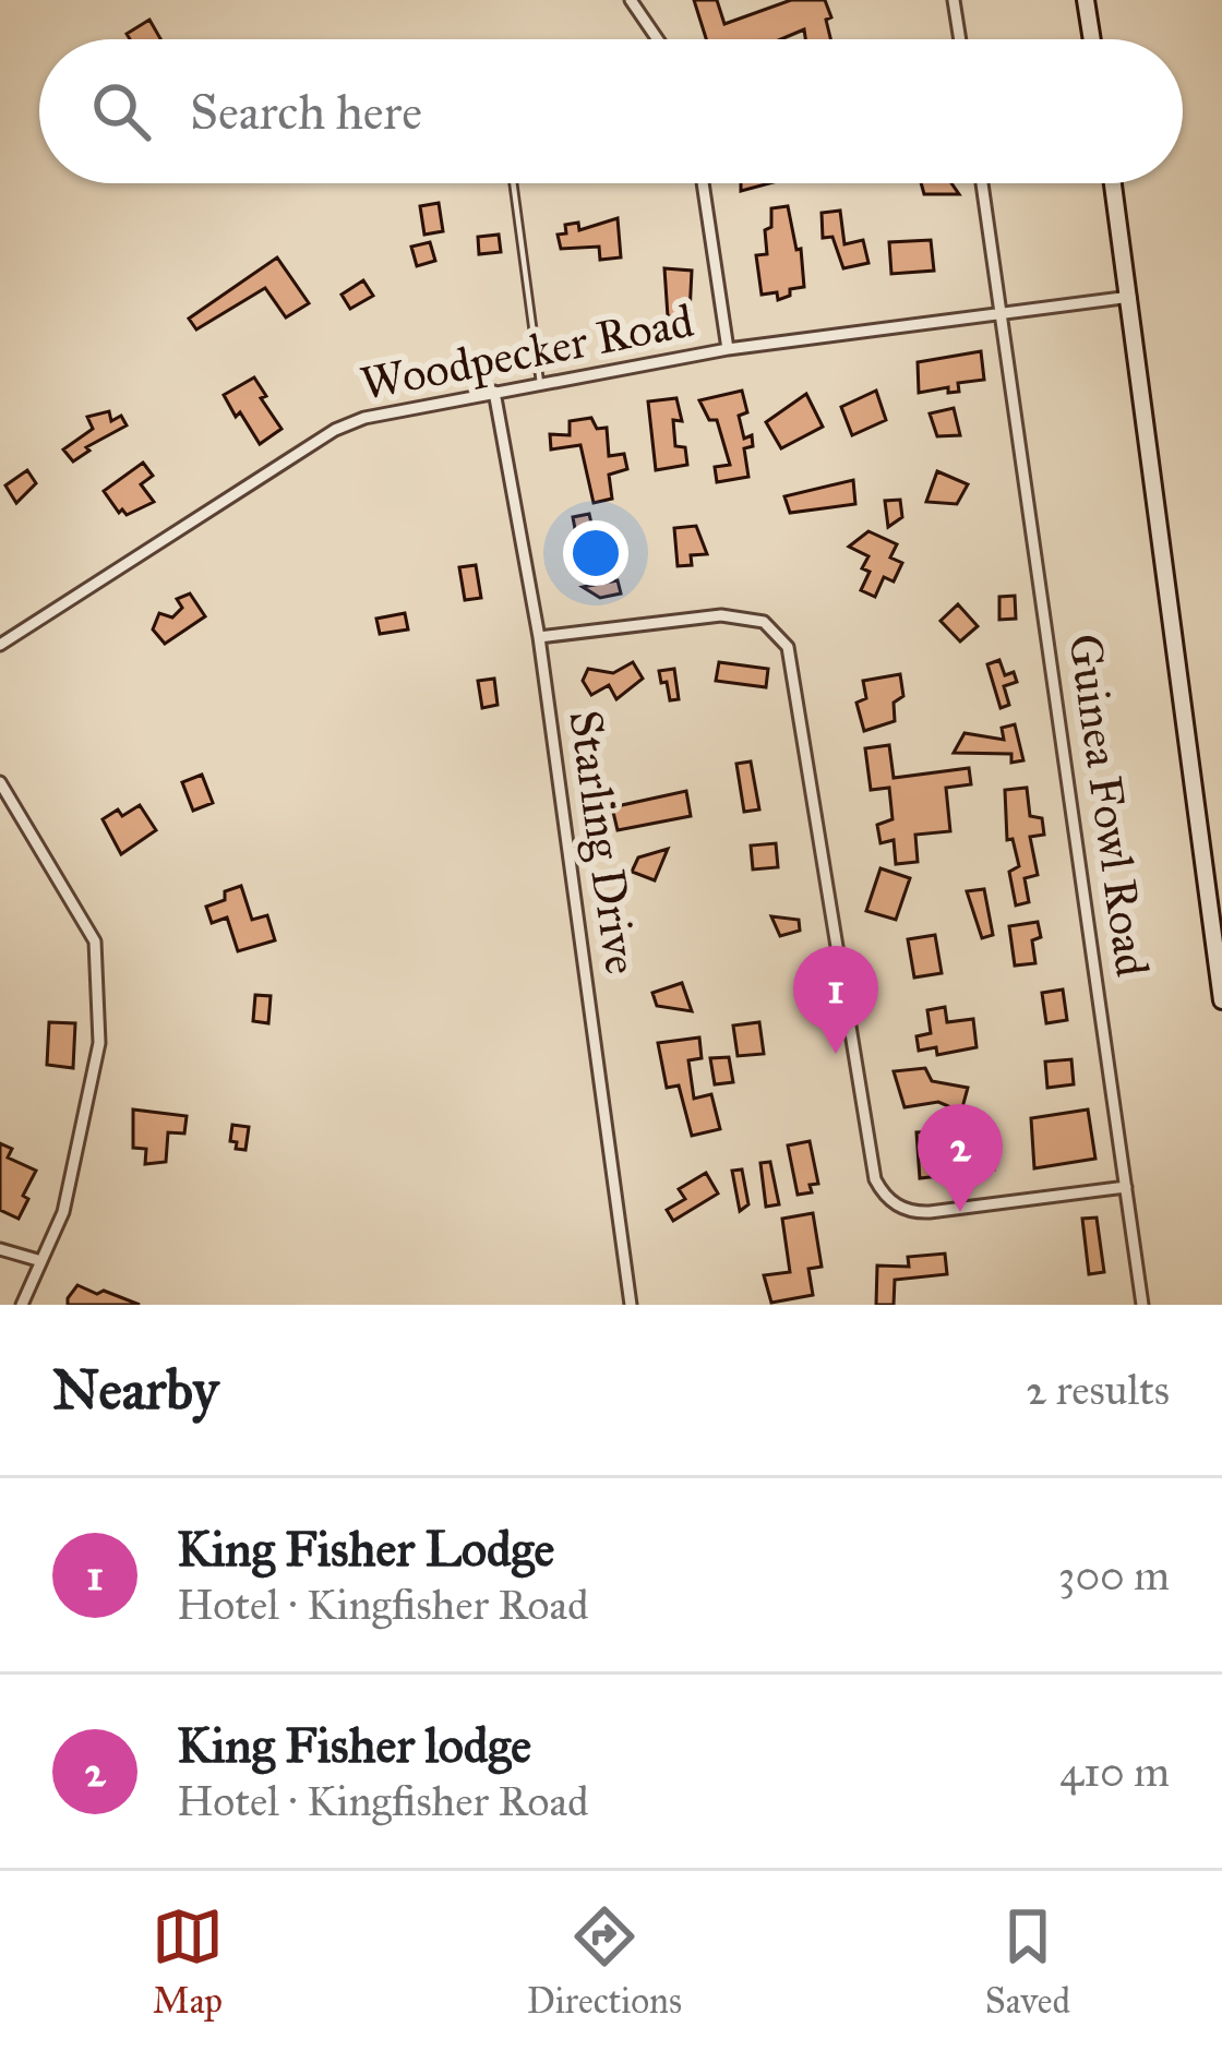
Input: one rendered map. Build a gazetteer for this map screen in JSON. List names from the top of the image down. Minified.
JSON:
{"streets":{"street":["Woodpecker Road","Guinea Fowl Road","Starling Drive"]},"crossings":[["Woodpecker Road","Guinea Fowl Road"],["Woodpecker Road","Starling Drive"]],"page":{"search":"Search here","pins":["1","2"],"heading":["Nearby","2 results"],"list":[{"mark":"1","name":"King Fisher Lodge","note":"Hotel · Kingfisher Road","value":"300 m"},{"mark":"2","name":"King Fisher lodge","note":"Hotel · Kingfisher Road","value":"410 m"}],"nav":["Map","Directions","Saved"]}}
